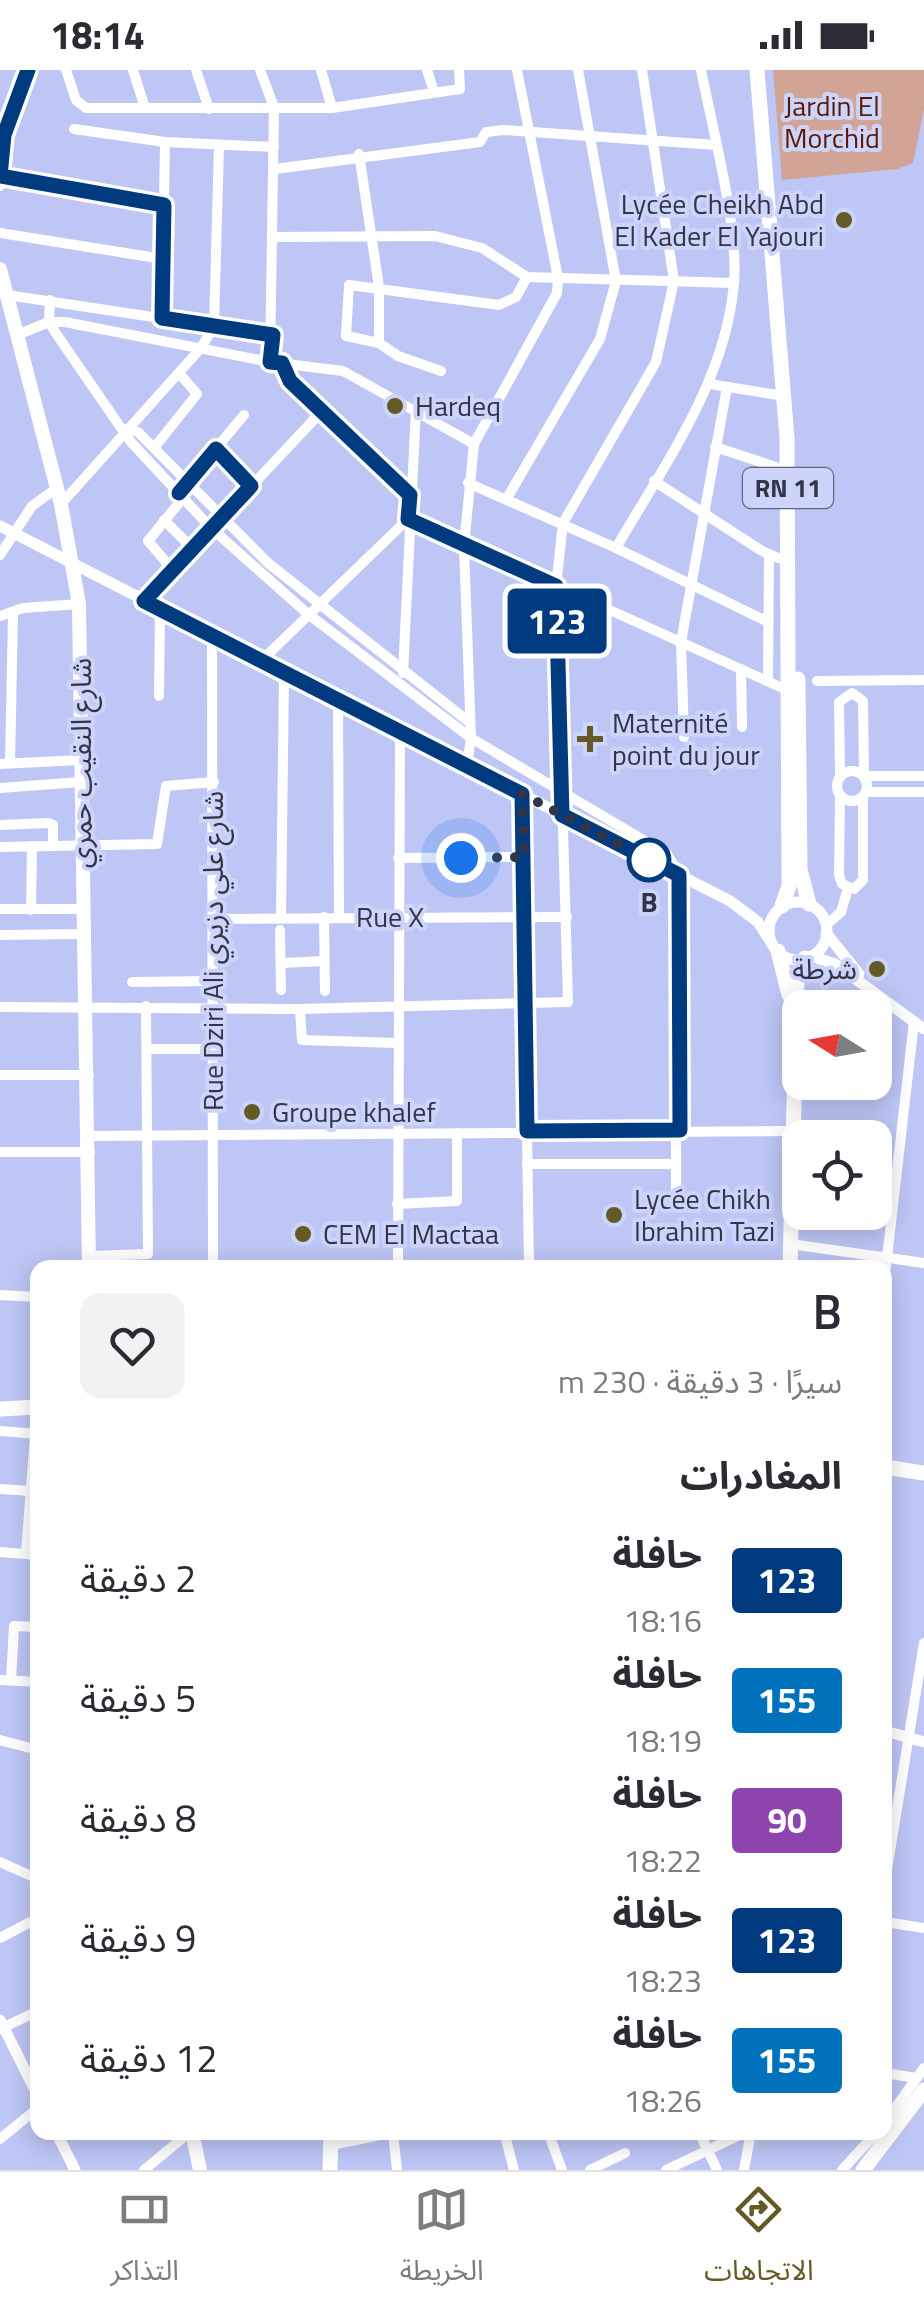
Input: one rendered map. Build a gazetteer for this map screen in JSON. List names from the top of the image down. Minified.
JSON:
{"streets":{"main road":["RN 11","شارع النقيب حمري"],"street":["Rue X","Rue Dziri Ali شارع علي دزيري"]},"crossings":[["Rue X","Rue Dziri Ali شارع علي دزيري"]],"parks":["Jardin El Morchid"],"places":{"other":["Lycée Cheikh Abd El Kader El Yajouri","Hardeq","B","شرطة","Groupe khalef","Lycée Chikh Ibrahim Tazi","CEM El Mactaa"],"health":["Maternité point du jour"]},"lines":["bus line 123"],"north":"left","page":{"status":"18:14","on_map":"123","heading":[["B","سيرًا · 3 دقيقة · 230 m"],"المغادرات"],"list":[{"mark":"123","name":"حافلة","note":"18:16","value":"2 دقيقة"},{"mark":"155","name":"حافلة","note":"18:19","value":"5 دقيقة"},{"mark":"90","name":"حافلة","note":"18:22","value":"8 دقيقة"},{"mark":"123","name":"حافلة","note":"18:23","value":"9 دقيقة"},{"mark":"155","name":"حافلة","note":"18:26","value":"12 دقيقة"}],"tabs":["الاتجاهات","الخريطة","التذاكر"]}}
